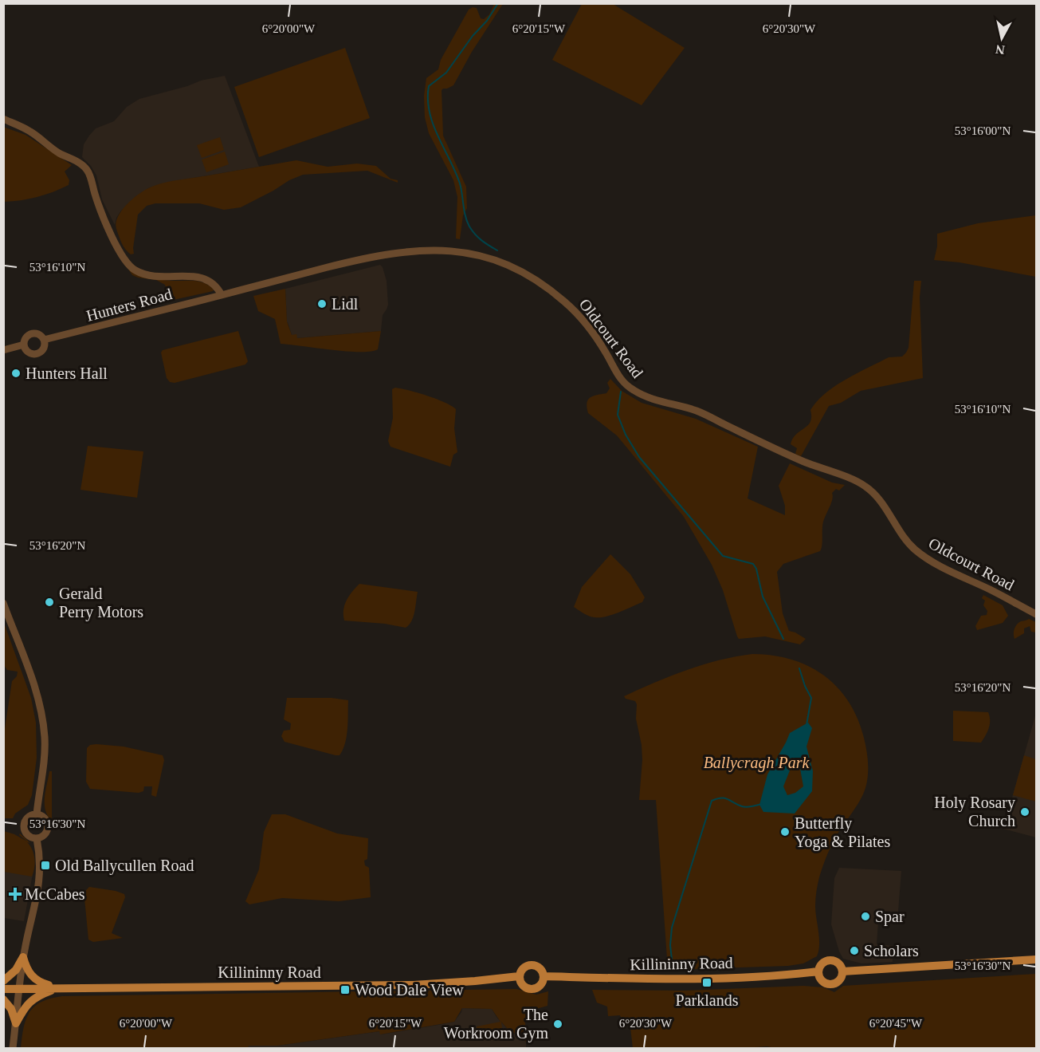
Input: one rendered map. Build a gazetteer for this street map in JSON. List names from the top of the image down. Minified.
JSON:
{"streets":{"main road":["Killininny Road"],"street":["Hunters Road","Oldcourt Road"]},"crossings":[["Hunters Road","Oldcourt Road"]],"parks":["Ballycragh Park"],"places":{"other":["Lidl","Hunters Hall","Gerald Perry Motors","Holy Rosary Church","Butterfly Yoga & Pilates","Spar","Scholars","The Workroom Gym"],"transit":["Old Ballycullen Road","Parklands","Wood Dale View"],"health":["McCabes"]},"north":"bottom","coordinates":["6°20'00\"W","6°20'15\"W","6°20'30\"W","53°16'00\"N","53°16'10\"N","53°16'20\"N","53°16'30\"N","6°20'45\"W"]}
